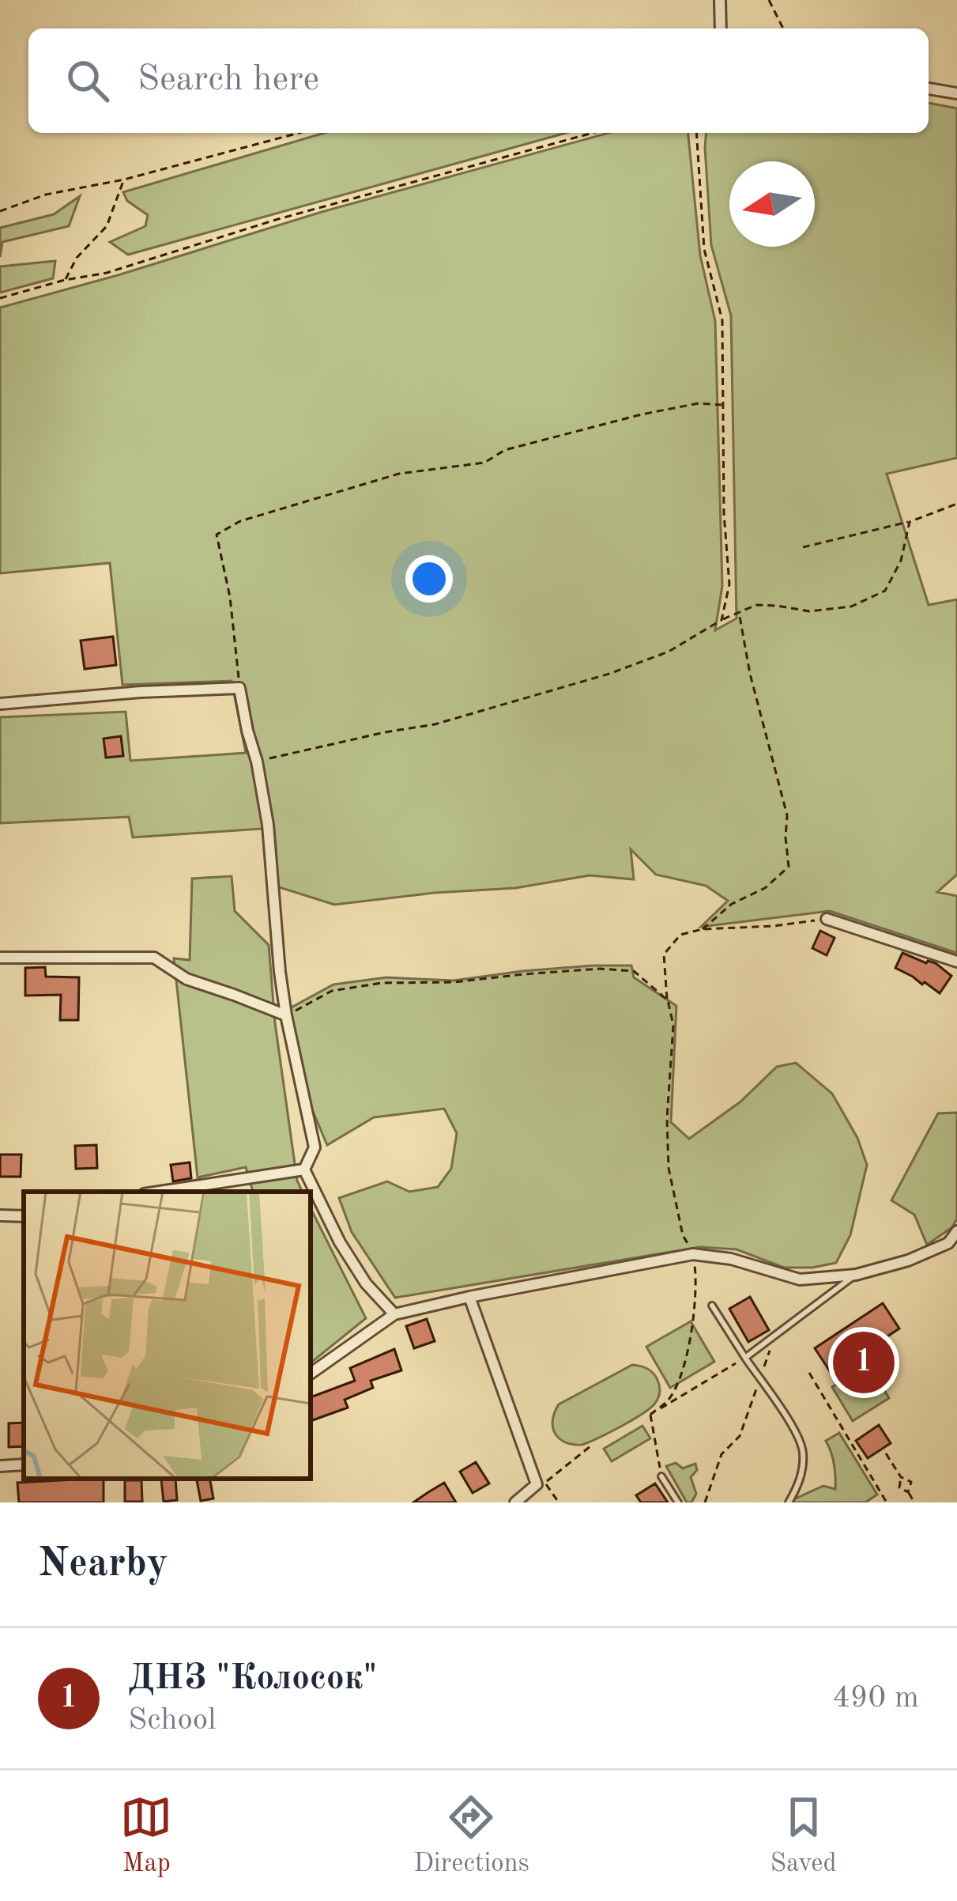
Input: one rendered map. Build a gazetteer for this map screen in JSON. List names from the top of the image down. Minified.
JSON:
{"north":"left","page":{"search":"Search here","pins":"1","heading":"Nearby","list":[{"mark":"1","name":"ДНЗ \"Колосок\"","note":"School","value":"490 m"}],"nav":["Map","Directions","Saved"]}}
